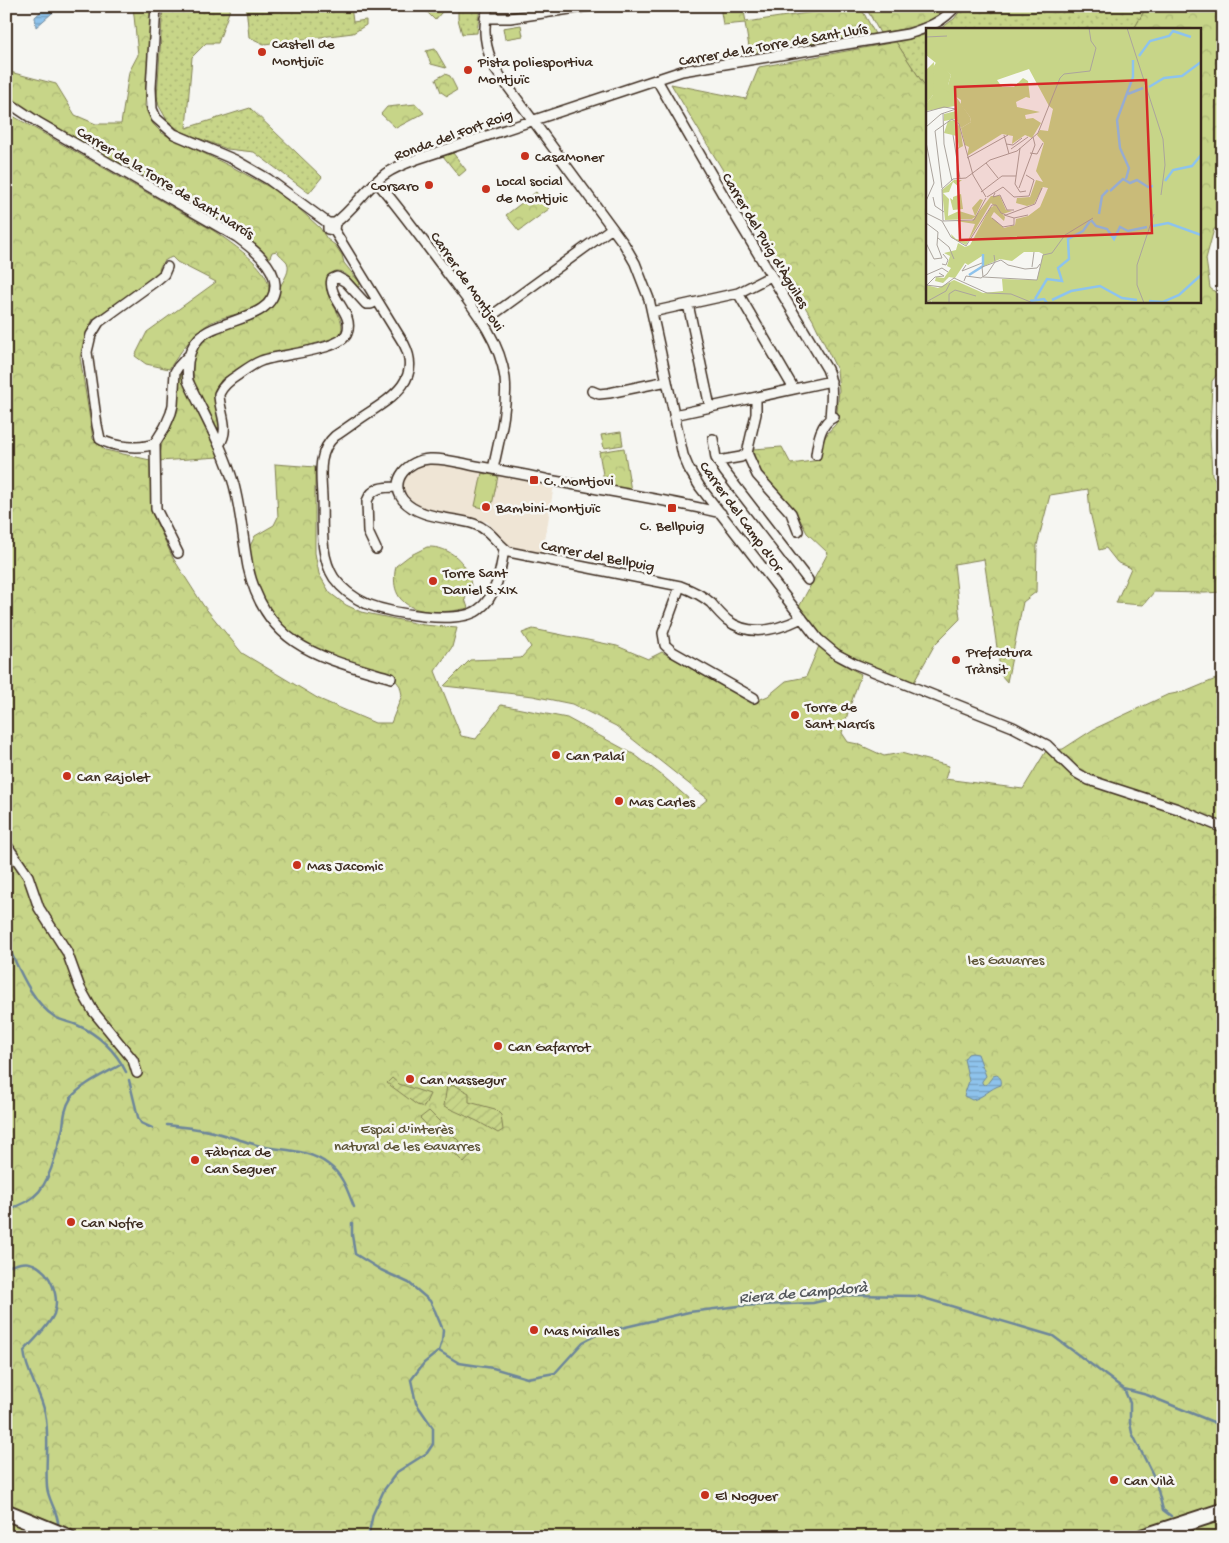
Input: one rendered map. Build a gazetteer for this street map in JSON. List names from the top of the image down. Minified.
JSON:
{"streets":{"street":["Carrer de la Torre de Sant Lluís","Ronda del Fort Roig","Carrer de la Torre de Sant Narcís","Carrer del Puig d'Àguiles","Carrer de Montjovi","Carrer del Camp d'Or","Carrer del Bellpuig"]},"crossings":[["Carrer de la Torre de Sant Lluís","Ronda del Fort Roig"],["Carrer de la Torre de Sant Lluís","Carrer del Puig d'Àguiles"],["Carrer de la Torre de Sant Lluís","Carrer del Camp d'Or"],["Ronda del Fort Roig","Carrer de Montjovi"],["Ronda del Fort Roig","Carrer del Camp d'Or"],["Carrer del Camp d'Or","Carrer del Bellpuig"]],"water":["Riera de Campdorà"],"parks":["les Gavarres","Espai d'interès natural de les Gavarres"],"places":{"other":["Castell de Montjuïc","Pista poliesportiva Montjuïc","CasaMoner","Corsaro","Local social de Montjuic","Bambini-Montjuïc","Torre Sant Daniel S.XIX","Prefactura Trànsit","Torre de Sant Narcís","Can Palaí","Can Rajolet","Mas Carles","Mas Jacomic","Can Gafarrot","Can Massegur","Fàbrica de Can Seguer","Can Nofre","Mas Miralles","Can Vilà","El Noguer"],"transit":["C. Montjovi","C. Bellpuig"]}}
